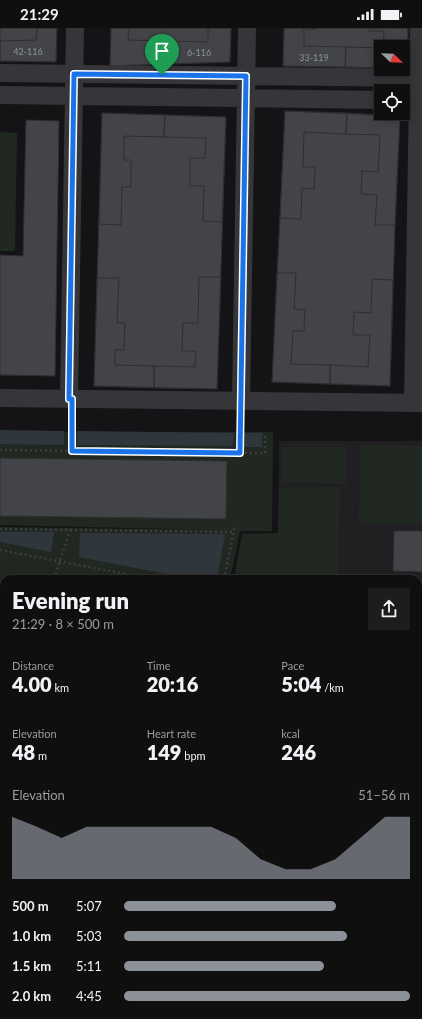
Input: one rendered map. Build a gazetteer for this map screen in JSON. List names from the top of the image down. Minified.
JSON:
{"house_numbers":["42-116","6-116","33-119"],"north":"bottom right","page":{"status":"21:29","heading":["Evening run","21:29 · 8 × 500 m"],"stats":[["Distance","4.00 km"],["Time","20:16"],["Pace","5:04 /km"],["Elevation","48 m"],["Heart rate","149 bpm"],["kcal","246"]],"chart":["Elevation","51–56 m"],"list":[{"name":"500 m","note":"5:07"},{"name":"1.0 km","note":"5:03"},{"name":"1.5 km","note":"5:11"},{"name":"2.0 km","note":"4:45"}]}}
